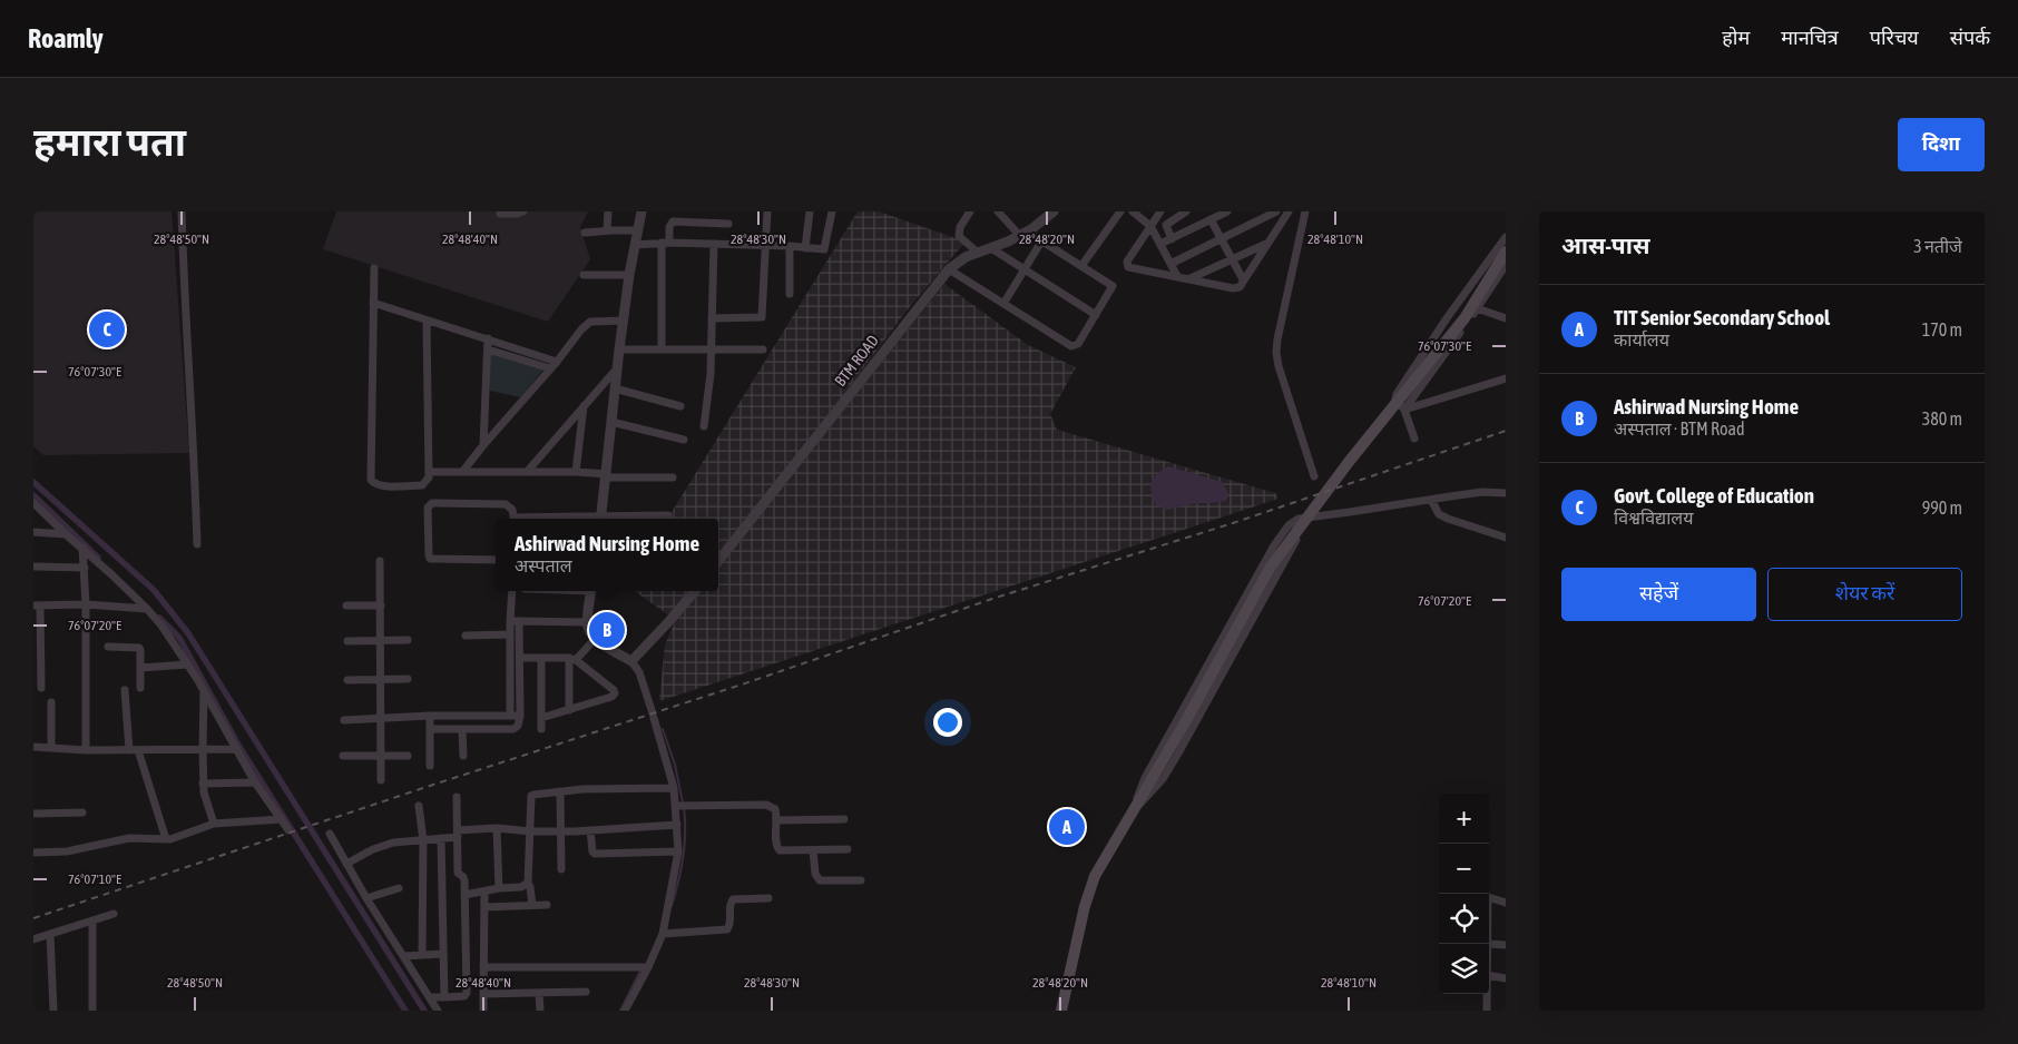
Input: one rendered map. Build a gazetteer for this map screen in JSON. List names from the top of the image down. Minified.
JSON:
{"streets":{"street":["BTM ROAD"]},"page":{"header":"Roamly","nav":["होम","मानचित्र","परिचय","संपर्क"],"buttons":["दिशा",["सहेजें","शेयर करें"]],"title":"हमारा पता","heading":["आस-पास","3 नतीजे"],"list":[{"mark":"A","name":"TIT Senior Secondary School","note":"कार्यालय","value":"170 m"},{"mark":"B","name":"Ashirwad Nursing Home","note":"अस्पताल · BTM Road","value":"380 m"},{"mark":"C","name":"Govt. College of Education","note":"विश्वविद्यालय","value":"990 m"}],"pins":["C","B","A"],"popup":["Ashirwad Nursing Home","अस्पताल"],"map_buttons":["+","−"]},"coordinates":["28°48'50\"N","28°48'40\"N","28°48'30\"N","28°48'20\"N","28°48'10\"N","76°07'30\"E","76°07'20\"E","76°07'10\"E"]}
